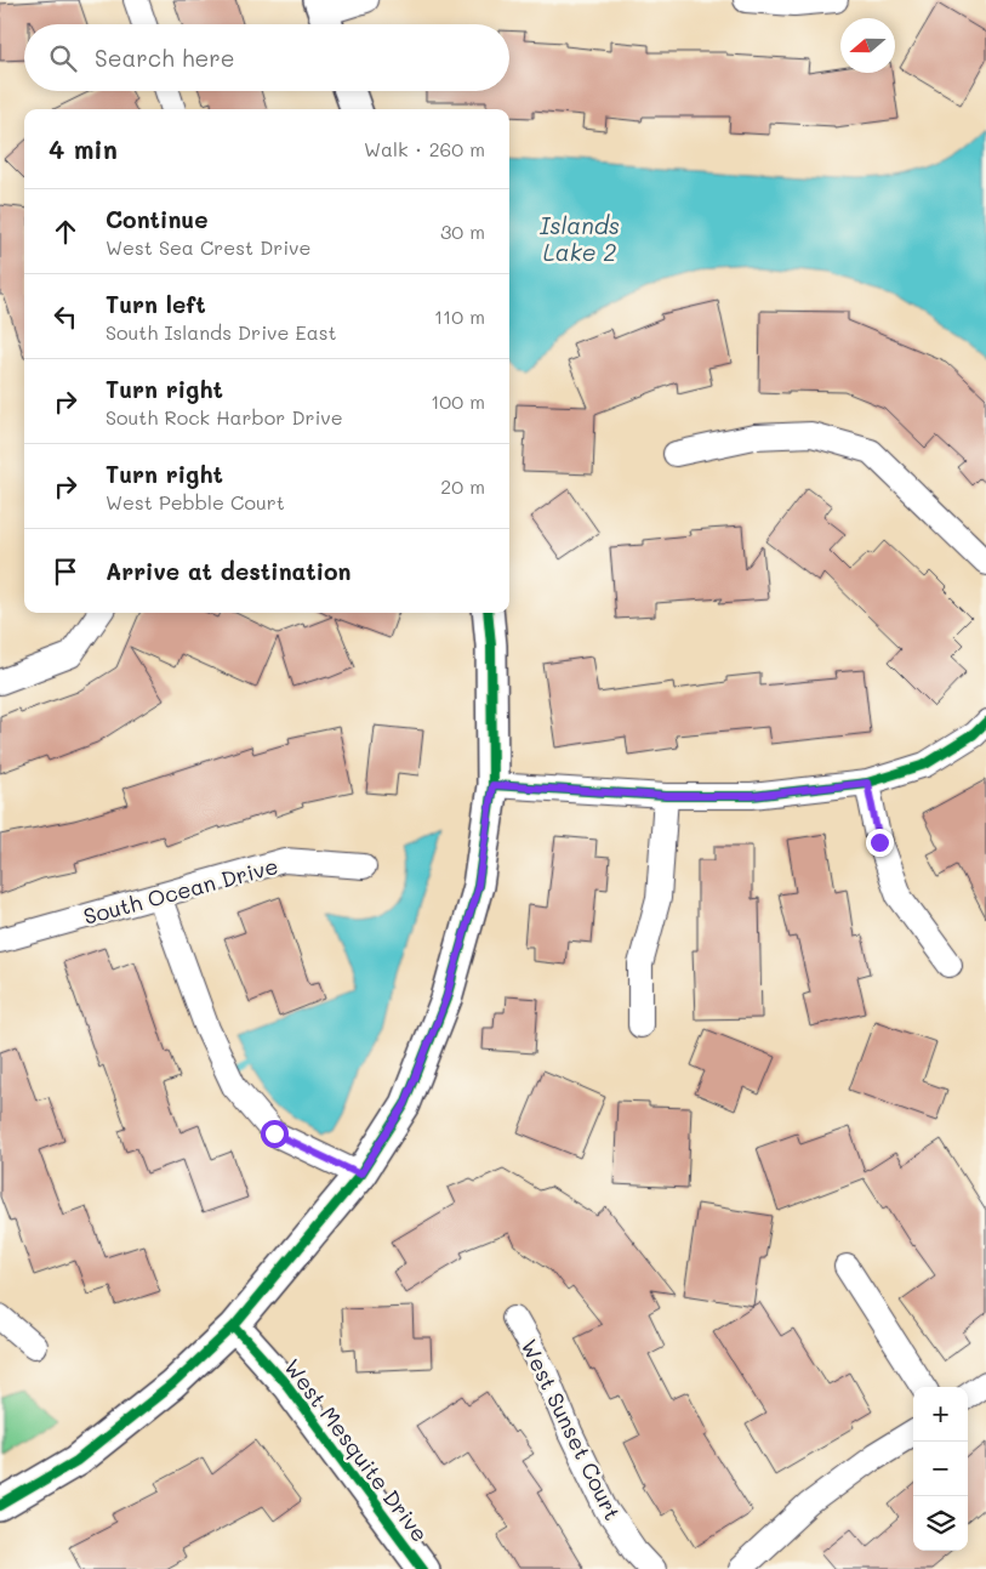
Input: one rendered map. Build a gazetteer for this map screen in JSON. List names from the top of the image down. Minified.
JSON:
{"streets":{"street":["South Ocean Drive","West Sunset Court","West Mesquite Drive"]},"water":["Islands Lake 2"],"north":"left","page":{"search":"Search here","heading":["4 min","Walk · 260 m"],"list":[["Continue","West Sea Crest Drive","30 m"],["Turn left","South Islands Drive East","110 m"],["Turn right","South Rock Harbor Drive","100 m"],["Turn right","West Pebble Court","20 m"],"Arrive at destination"],"map_buttons":["+","−"]}}
